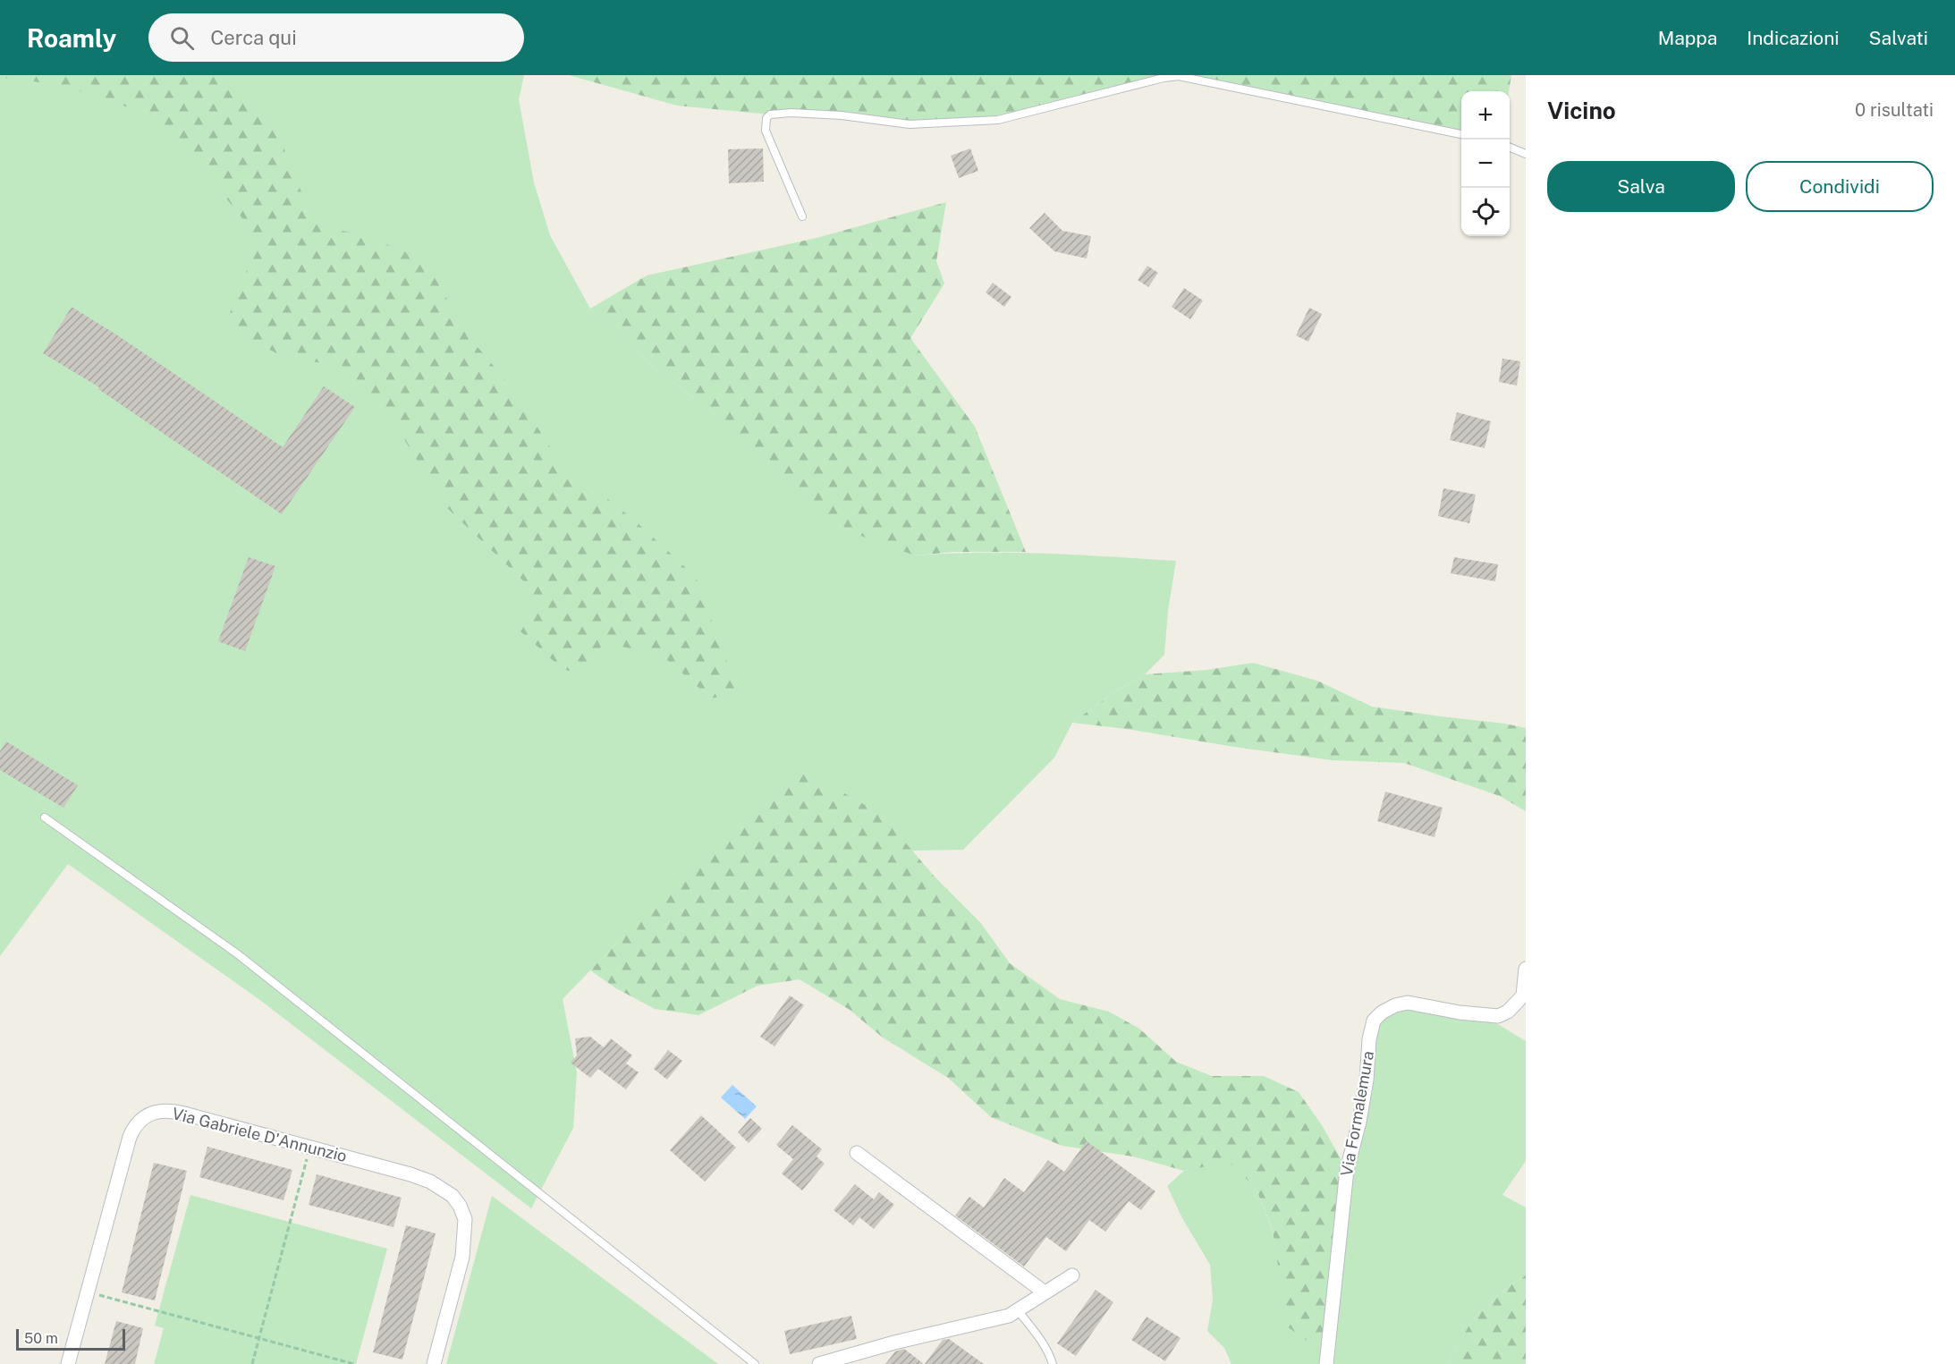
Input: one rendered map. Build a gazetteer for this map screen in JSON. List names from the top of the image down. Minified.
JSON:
{"streets":{"street":["Via Formalemura","Via Gabriele D'Annunzio"]},"scale_bar":"50 m","page":{"header":"Roamly","search":"Cerca qui","nav":["Mappa","Indicazioni","Salvati"],"heading":["Vicino","0 risultati"],"map_buttons":["+","−"],"buttons":["Salva","Condividi"],"scale":"50 m"}}
